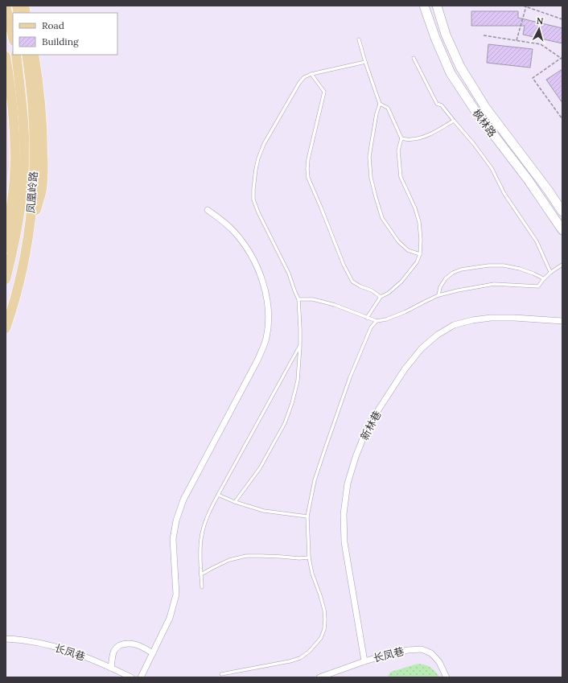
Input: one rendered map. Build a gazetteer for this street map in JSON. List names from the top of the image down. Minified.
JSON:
{"streets":{"main road":["枫林路","凤凰岭路"],"street":["新林巷","长凤巷"]},"crossings":[["新林巷","长凤巷"]],"legend":["Road","Building"],"north":"top"}
